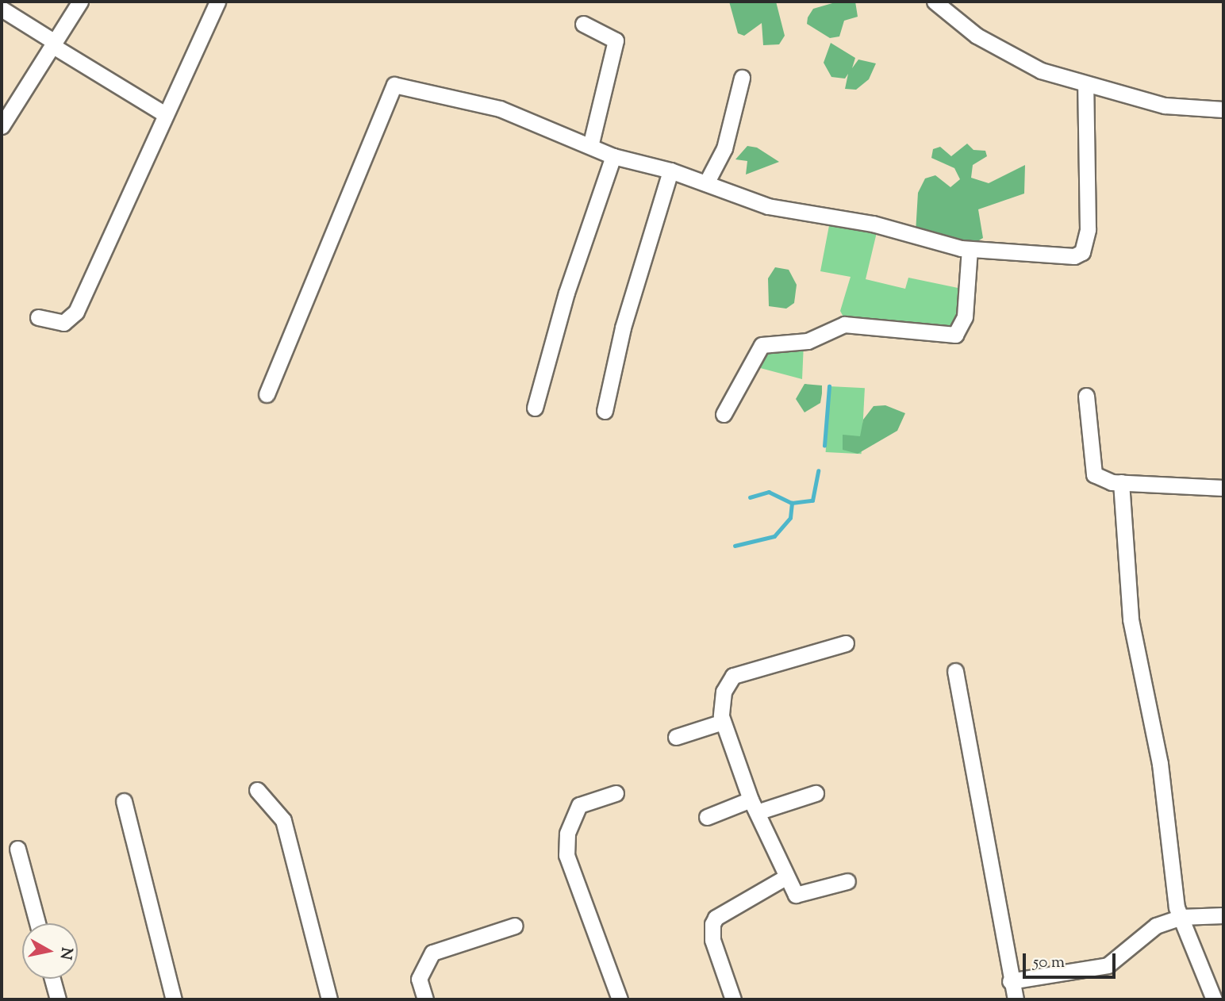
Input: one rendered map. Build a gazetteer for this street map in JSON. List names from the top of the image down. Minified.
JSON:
{"scale_bar":"50 m","north":"right"}
